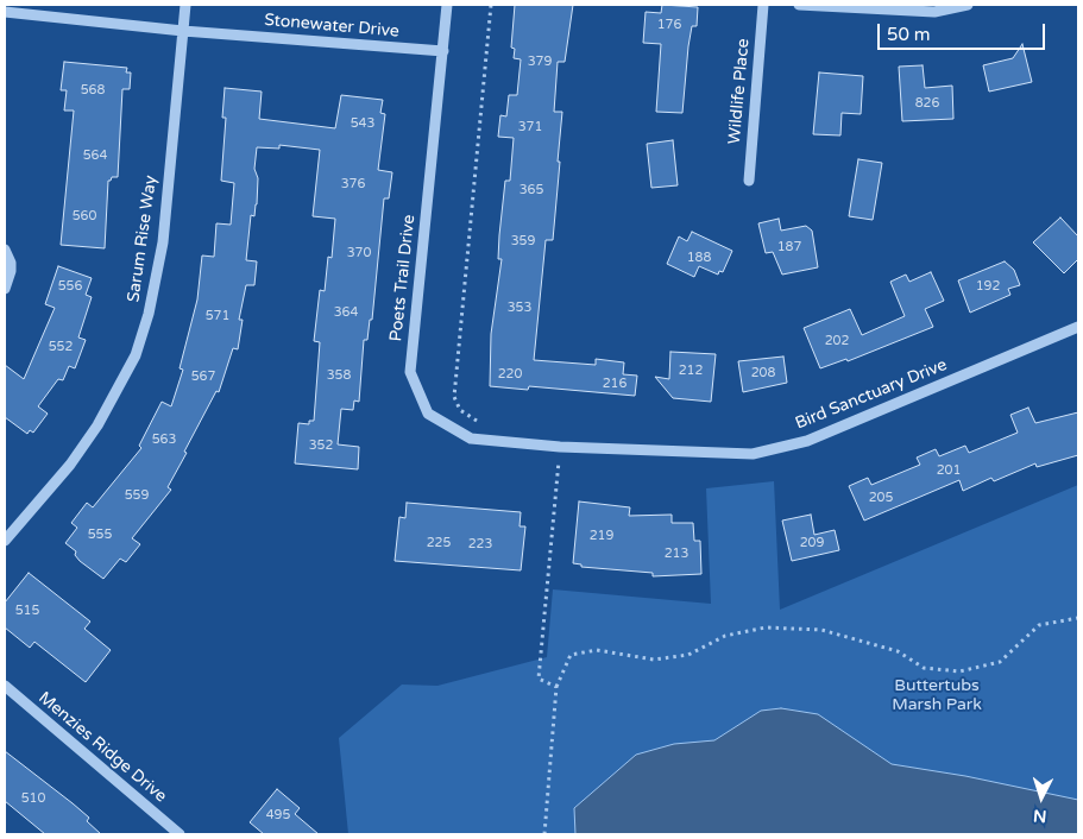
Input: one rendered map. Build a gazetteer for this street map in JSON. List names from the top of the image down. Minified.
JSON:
{"streets":{"street":["Stonewater Drive","Wildlife Place","Sarum Rise Way","Poets Trail Drive","Bird Sanctuary Drive","Menzies Ridge Drive"]},"crossings":[["Stonewater Drive","Sarum Rise Way"],["Stonewater Drive","Poets Trail Drive"],["Poets Trail Drive","Bird Sanctuary Drive"]],"parks":["Buttertubs Marsh Park"],"house_numbers":["176","379","568","826","543","371","564","376","365","560","359","187","370","188","556","192","353","364","571","202","552","212","208","220","358","567","216","563","352","201","559","205","555","219","225","209","223","213","515","510","495"],"scale_bar":"50 m","north":"bottom"}
